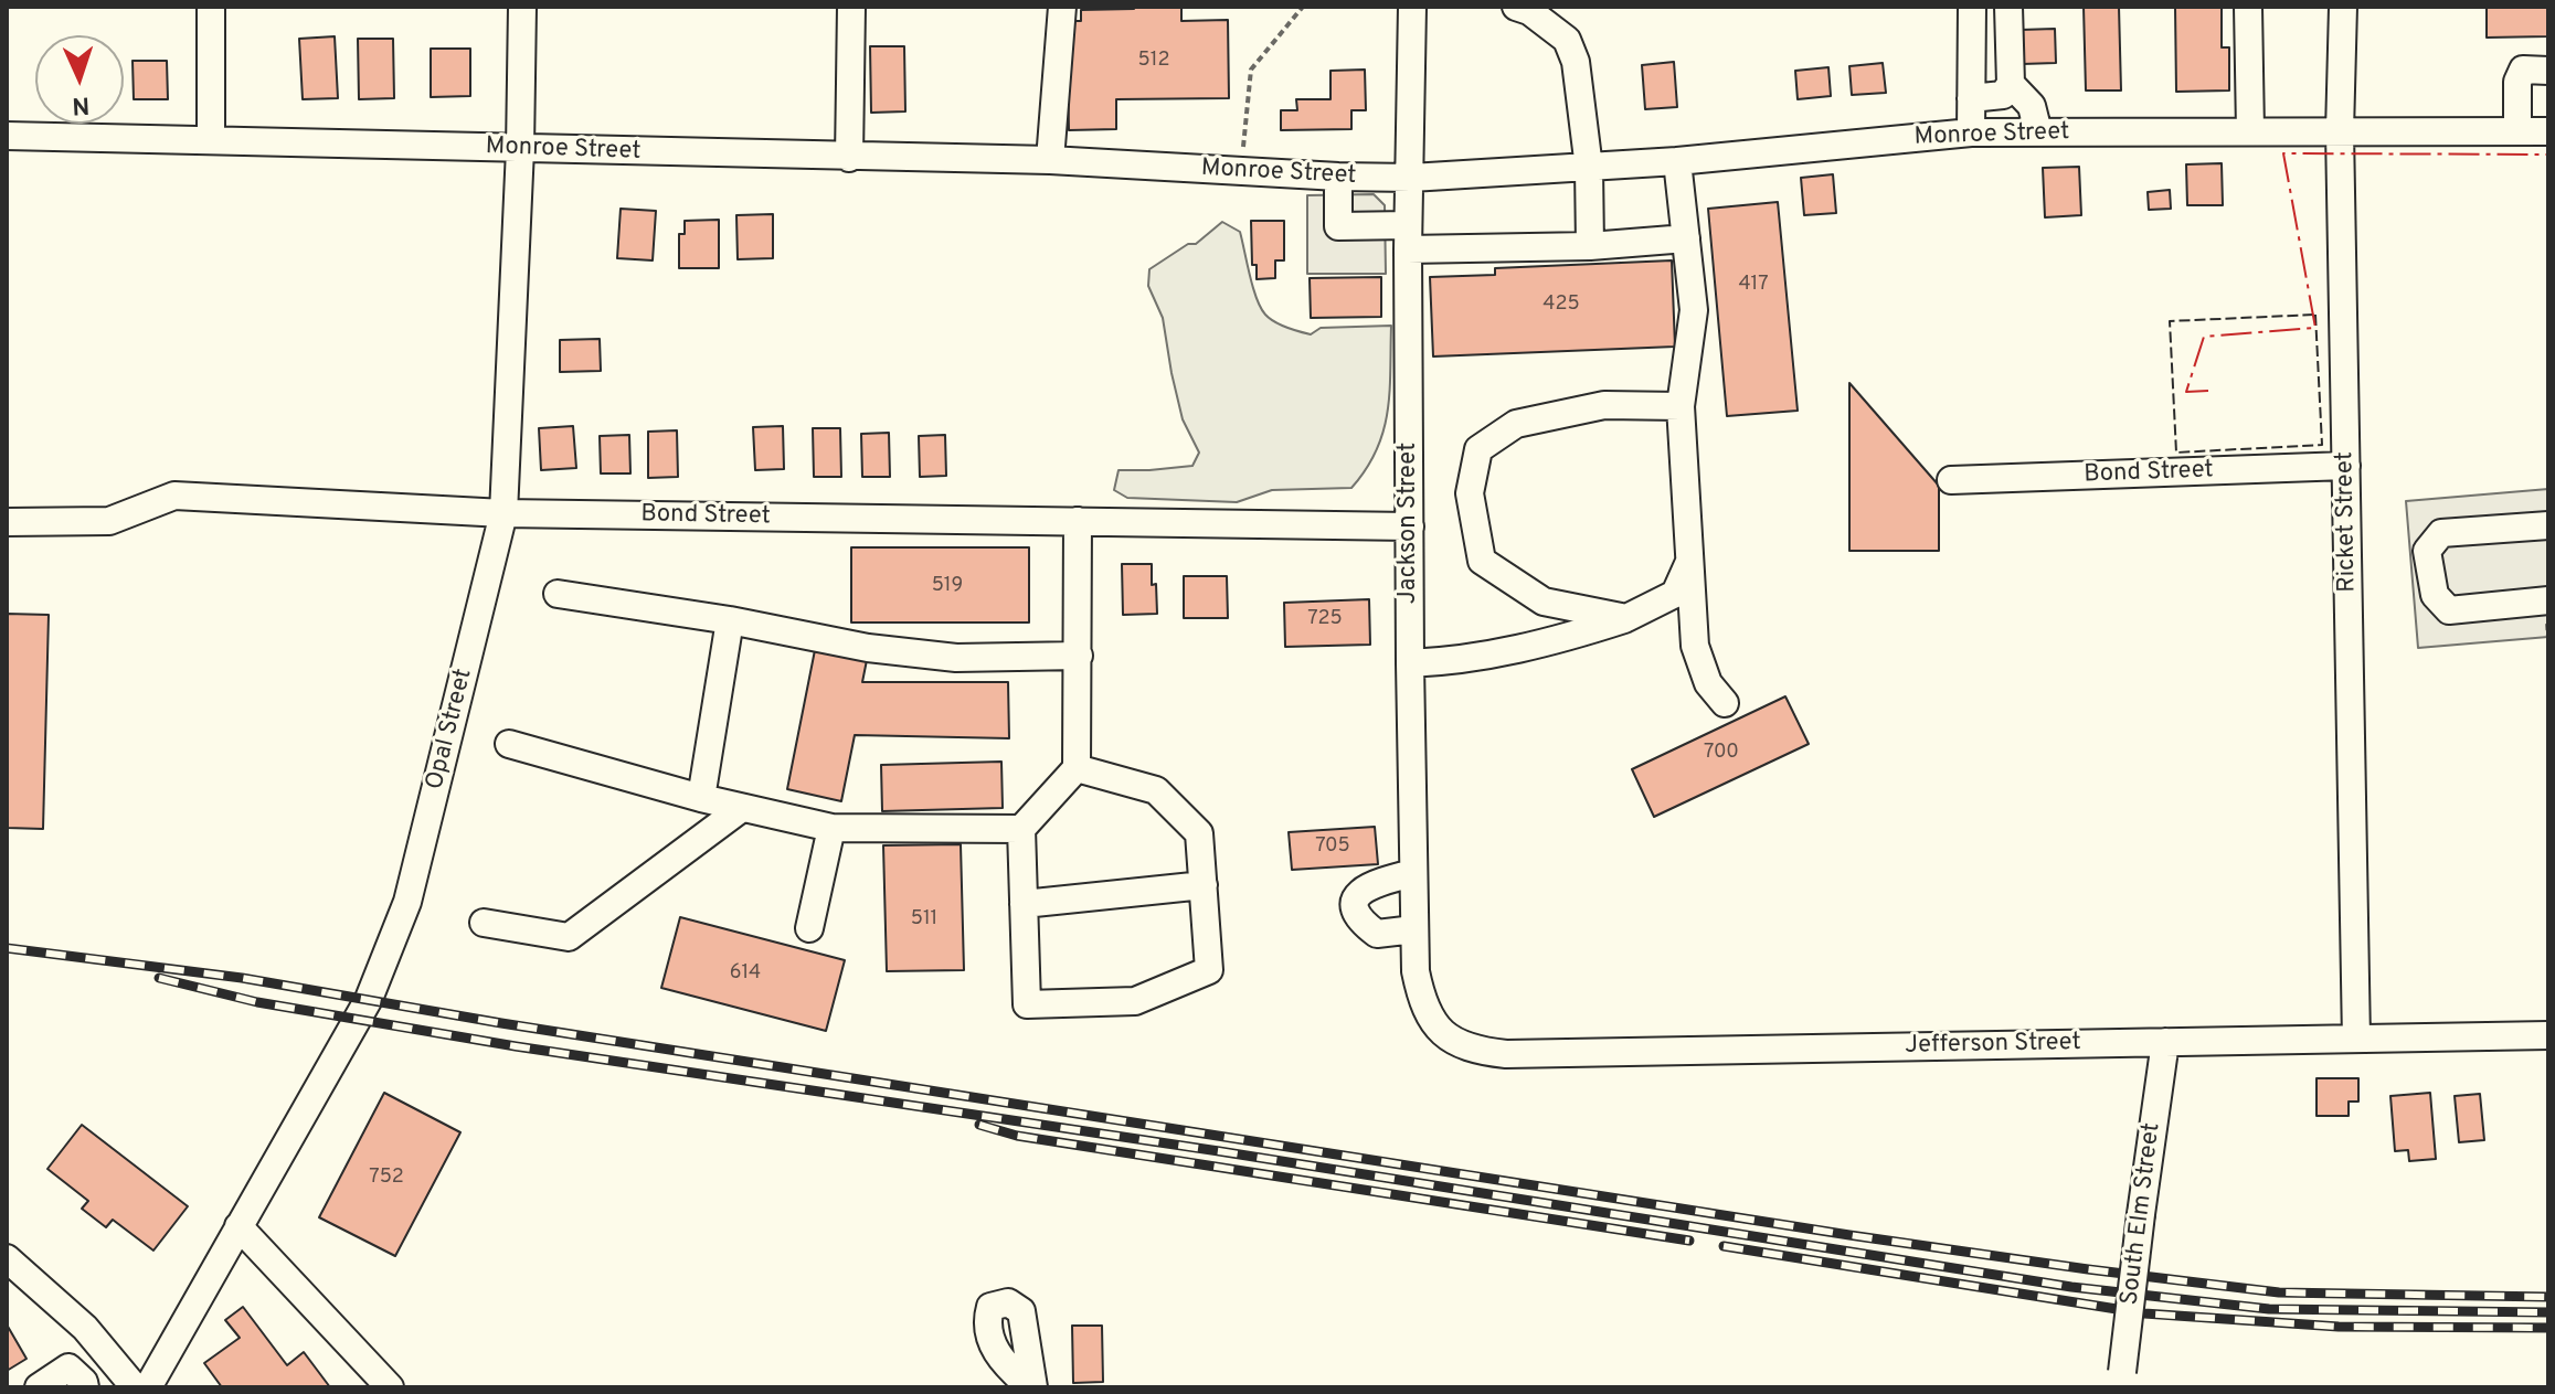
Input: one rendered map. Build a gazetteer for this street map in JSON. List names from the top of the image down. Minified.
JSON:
{"streets":{"street":["Monroe Street","Bond Street","Ricket Street","Jackson Street","Opal Street","Jefferson Street","South Elm Street"]},"crossings":[["Monroe Street","Ricket Street"],["Monroe Street","Jackson Street"],["Monroe Street","Opal Street"],["Bond Street","Ricket Street"],["Bond Street","Jackson Street"],["Bond Street","Opal Street"],["Ricket Street","Jefferson Street"],["Jackson Street","Jefferson Street"],["Jefferson Street","South Elm Street"]],"house_numbers":["512","417","425","519","725","700","705","511","614","752"],"north":"bottom"}
